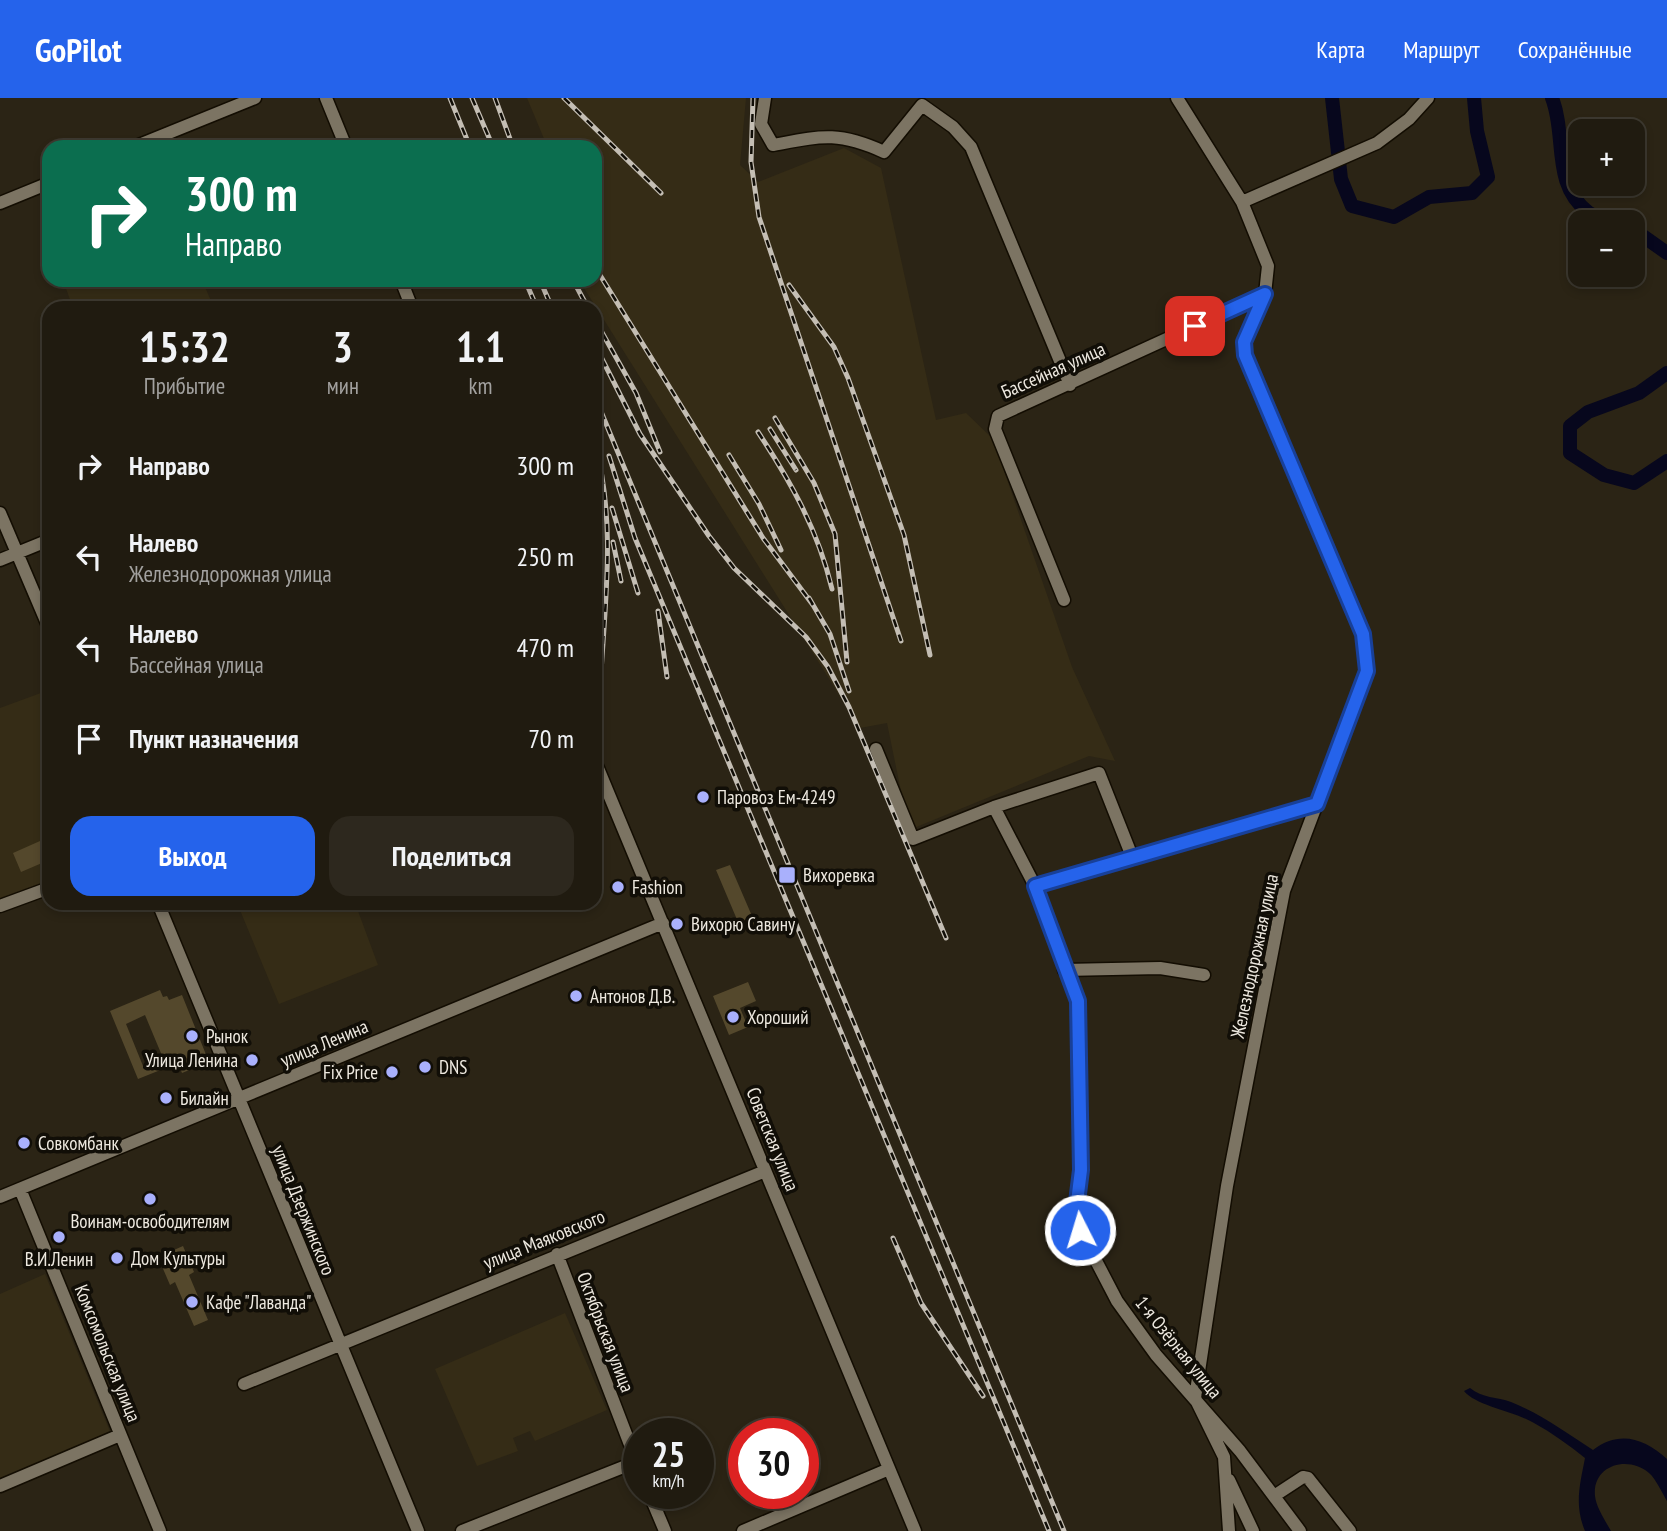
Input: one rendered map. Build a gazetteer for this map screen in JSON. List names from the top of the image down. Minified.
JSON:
{"streets":{"street":["Бассейная улица","Железнодорожная улица","улица Ленина","Советская улица","улица Дзержинского","улица Маяковского","Октябрьская улица","1-я Озёрная улица","Комсомольская улица"]},"crossings":[["Бассейная улица","Железнодорожная улица"],["Железнодорожная улица","1-я Озёрная улица"],["улица Ленина","Советская улица"],["улица Ленина","улица Дзержинского"],["улица Ленина","Комсомольская улица"],["Советская улица","улица Маяковского"],["улица Дзержинского","улица Маяковского"],["улица Маяковского","Октябрьская улица"]],"places":{"other":["Паровоз Ем-4249","Fashion","Вихорю Савину","Антонов Д.В.","Хороший","Рынок","Улица Ленина","DNS","Fix Price","Билайн","Совкомбанк","Воинам-освободителям","В.И.Ленин","Дом Культуры","Кафе \"Лаванда\""],"transit":["Вихоревка"]},"page":{"header":"GoPilot","nav":["Карта","Маршрут","Сохранённые"],"map_buttons":["+","−"],"turn":["300 m","Направо"],"eta":["15:32","Прибытие","3","мин","1.1","km"],"list":[{"name":"Направо","value":"300 m"},{"name":"Налево","note":"Железнодорожная улица","value":"250 m"},{"name":"Налево","note":"Бассейная улица","value":"470 m"},{"name":"Пункт назначения","value":"70 m"}],"buttons":["Выход","Поделиться"],"speed":"25 km/h","limit":"30"}}
